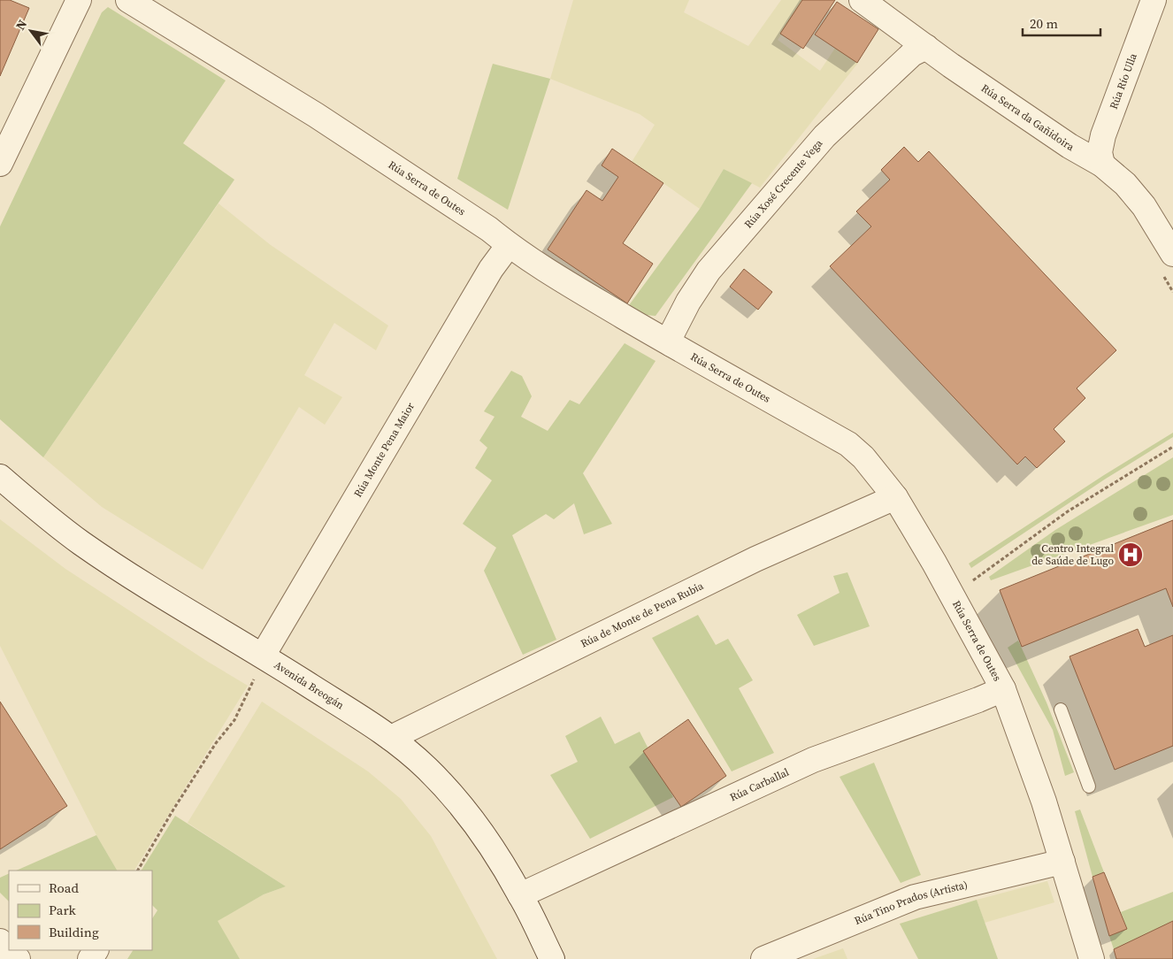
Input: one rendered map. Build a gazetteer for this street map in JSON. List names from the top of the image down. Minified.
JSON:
{"streets":{"street":["Rúa Río Ulla","Rúa Serra da Gañidoira","Rúa Xosé Crecente Vega","Rúa Serra de Outes","Rúa Monte Pena Maior","Rúa de Monte de Pena Rubia","Avenida Breogán","Rúa Carballal","Rúa Tino Prados (Artista)"]},"crossings":[["Rúa Río Ulla","Rúa Serra da Gañidoira"],["Rúa Serra da Gañidoira","Rúa Xosé Crecente Vega"],["Rúa Xosé Crecente Vega","Rúa Serra de Outes"],["Rúa Serra de Outes","Rúa Monte Pena Maior"],["Rúa Serra de Outes","Rúa de Monte de Pena Rubia"],["Rúa Serra de Outes","Rúa Carballal"],["Rúa Serra de Outes","Rúa Tino Prados (Artista)"],["Rúa Monte Pena Maior","Avenida Breogán"],["Rúa de Monte de Pena Rubia","Avenida Breogán"],["Avenida Breogán","Rúa Carballal"]],"places":{"hospital":["Centro Integral de Saúde de Lugo"]},"legend":["Road","Park","Building"],"scale_bar":"20 m","north":"top left"}
